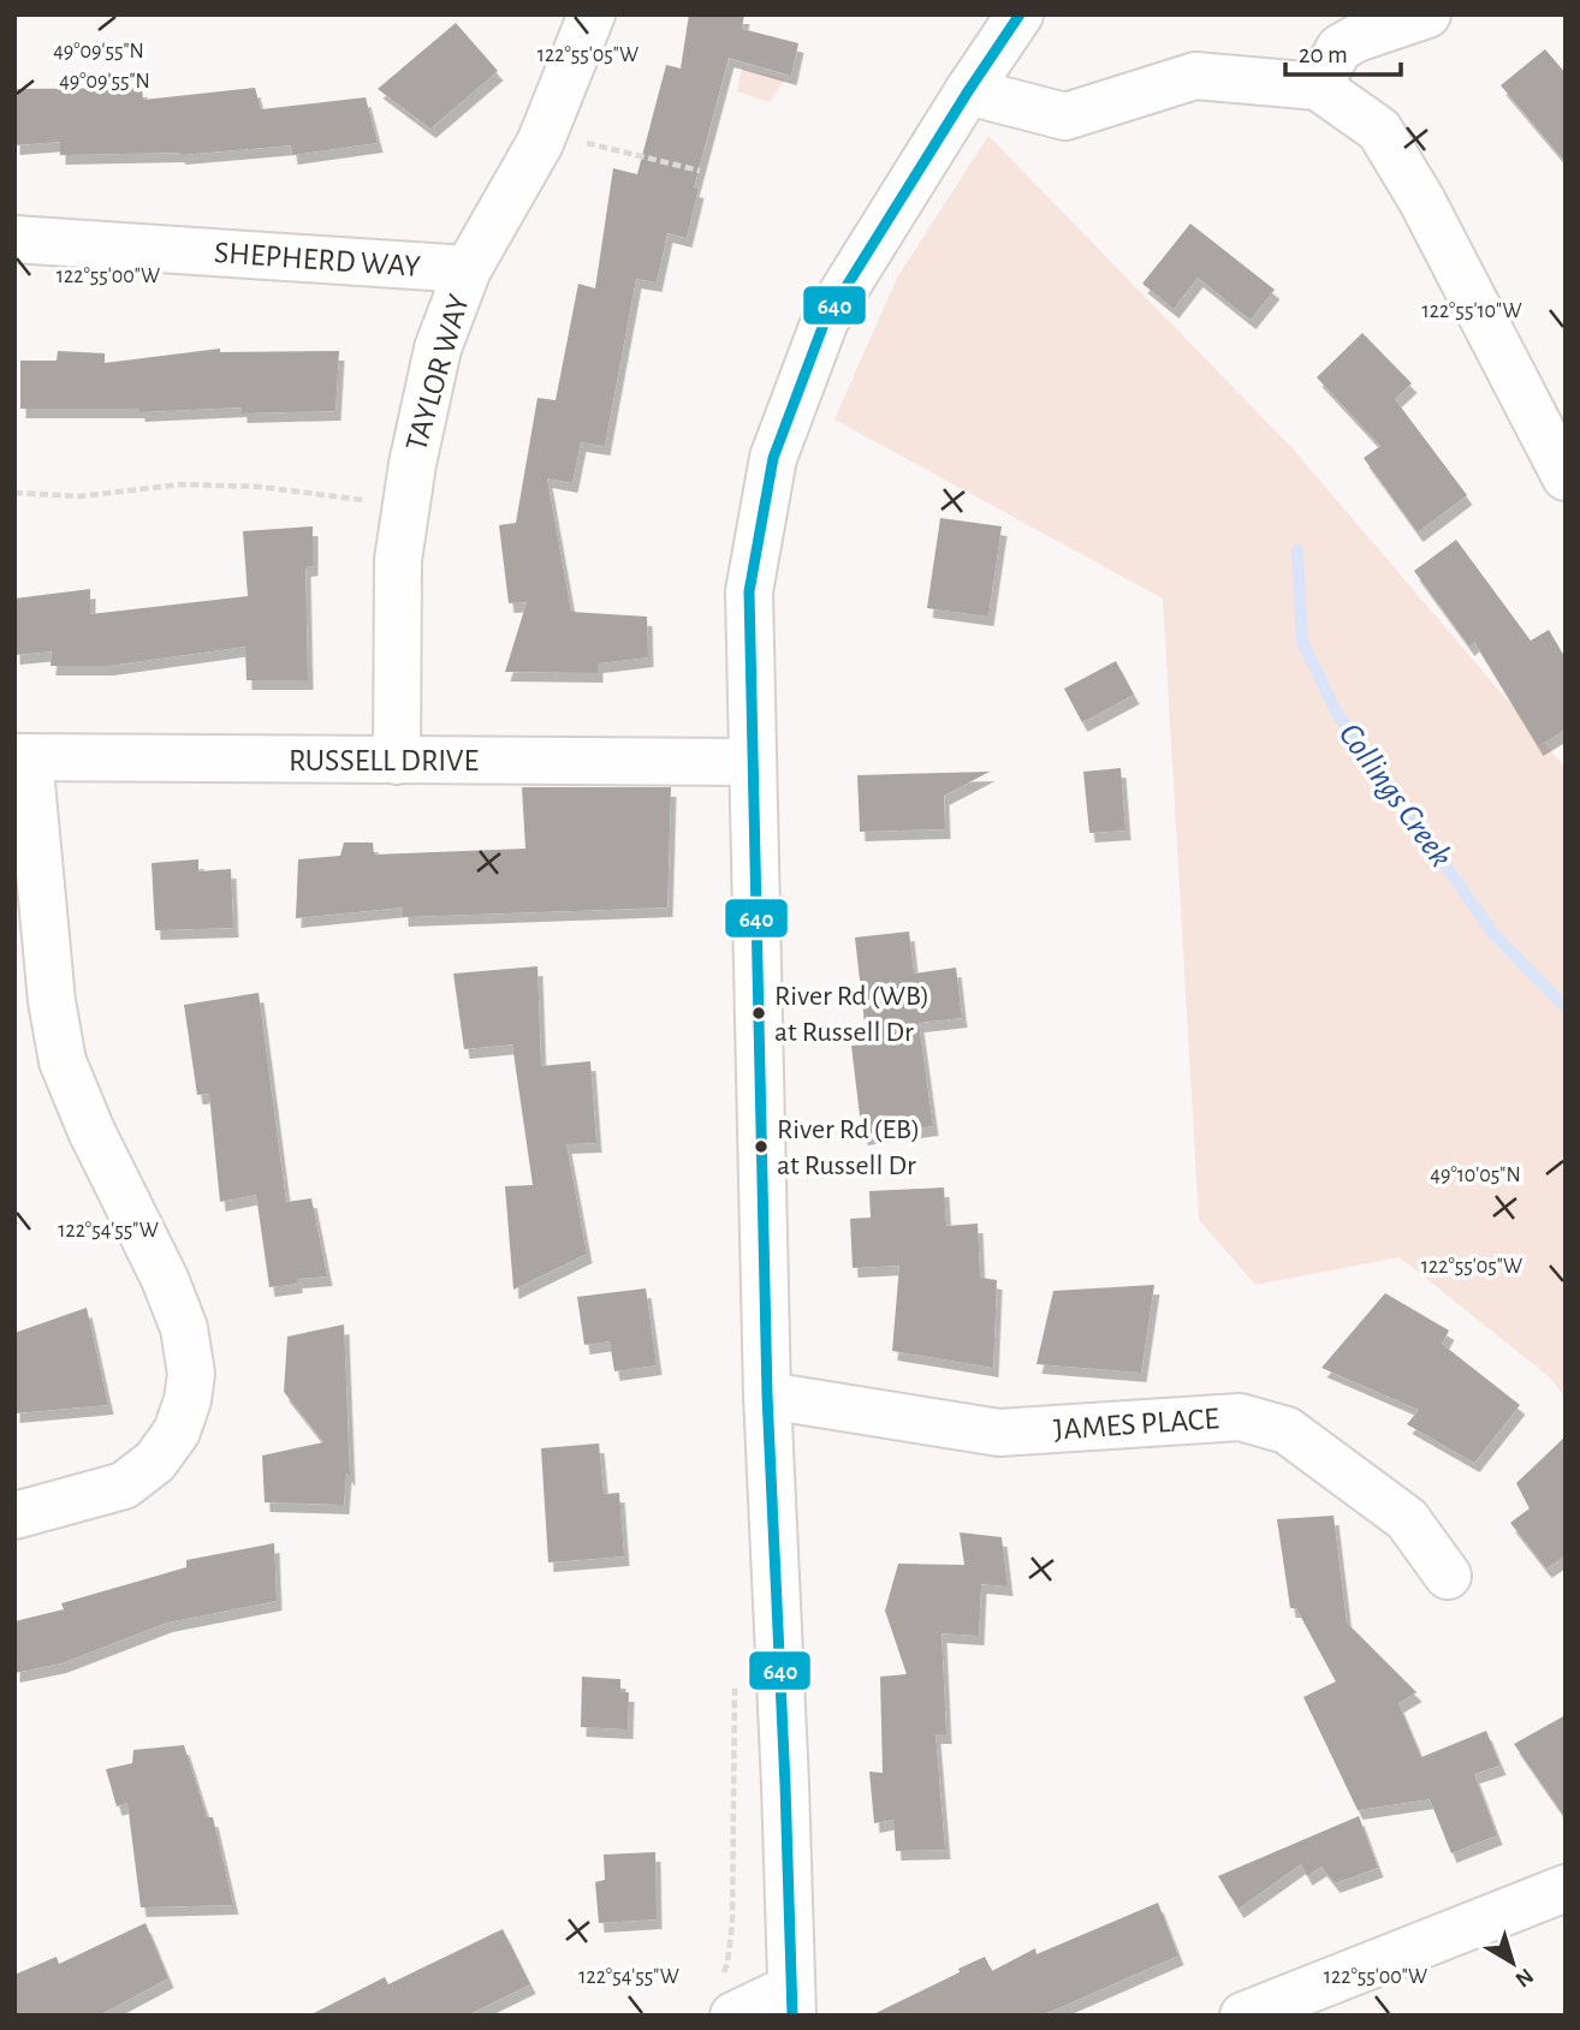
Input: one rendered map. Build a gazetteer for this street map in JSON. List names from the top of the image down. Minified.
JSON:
{"streets":{"street":["SHEPHERD WAY","TAYLOR WAY","RUSSELL DRIVE","JAMES PLACE"]},"crossings":[["SHEPHERD WAY","TAYLOR WAY"],["TAYLOR WAY","RUSSELL DRIVE"]],"water":["Collings Creek"],"places":["River Rd (WB) at Russell Dr","River Rd (EB) at Russell Dr"],"lines":["transit line 640"],"scale_bar":"20 m","north":"bottom right","coordinates":["49°09'55\"N","122°55'05\"W","122°55'00\"W","122°55'10\"W","49°10'05\"N","122°54'55\"W"]}
